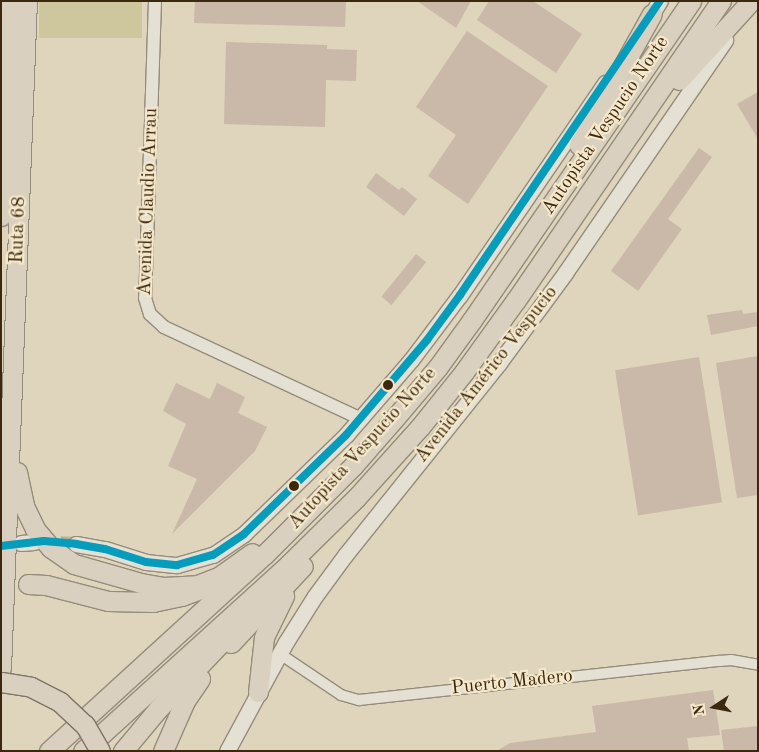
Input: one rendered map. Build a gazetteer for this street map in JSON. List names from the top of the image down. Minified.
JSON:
{"streets":{"highway":["Autopista Vespucio Norte","Ruta 68"],"main road":["Avenida Américo Vespucio"],"street":["Avenida Claudio Arrau","Puerto Madero"]},"crossings":[["Avenida Américo Vespucio","Puerto Madero"]],"north":"left"}
